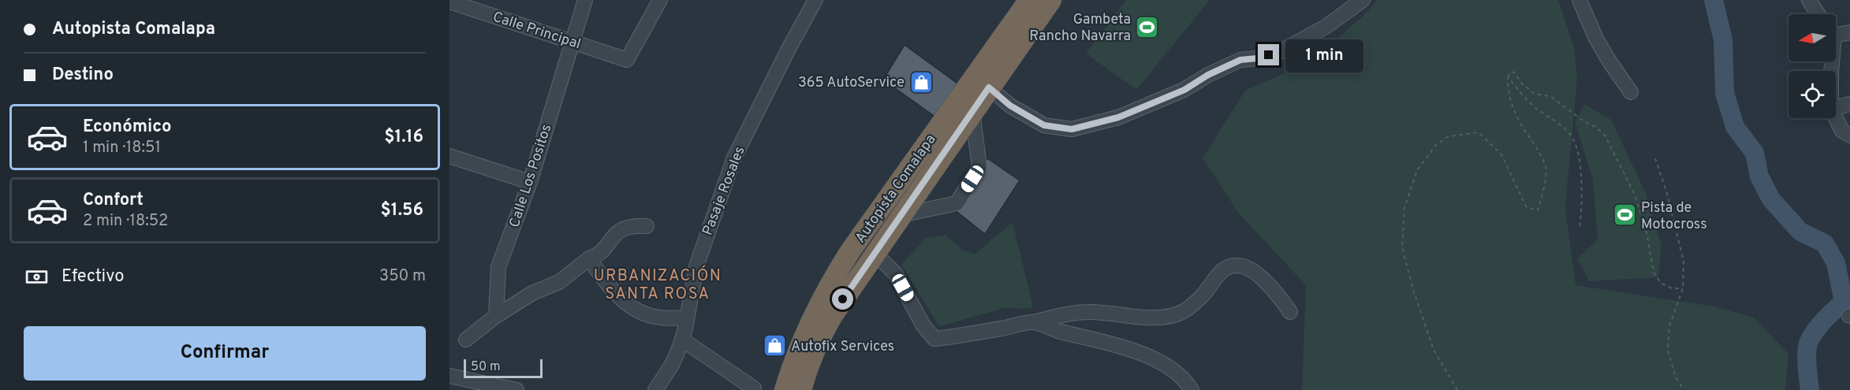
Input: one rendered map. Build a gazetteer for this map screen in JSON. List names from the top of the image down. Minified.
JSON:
{"streets":{"highway":["Autopista Comalapa"],"street":["Calle Principal","Calle Los Positos","Pasaje Rosales"]},"crossings":[["Calle Principal","Calle Los Positos"]],"districts":["URBANIZACIÓN SANTA ROSA"],"places":{"sports":["Gambeta Rancho Navarra","Pista de Motocross"],"shop":["365 AutoService","Autofix Services"]},"scale_bar":"50 m","north":"left","page":{"banner":["Autopista Comalapa","Destino"],"bubble":"1 min","list":[{"name":"Económico","note":"1 min · 18:51","value":"$1.16"},{"name":"Confort","note":"2 min · 18:52","value":"$1.56"}],"pay":["Efectivo","350 m"],"buttons":"Confirmar","scale":"50 m"}}
